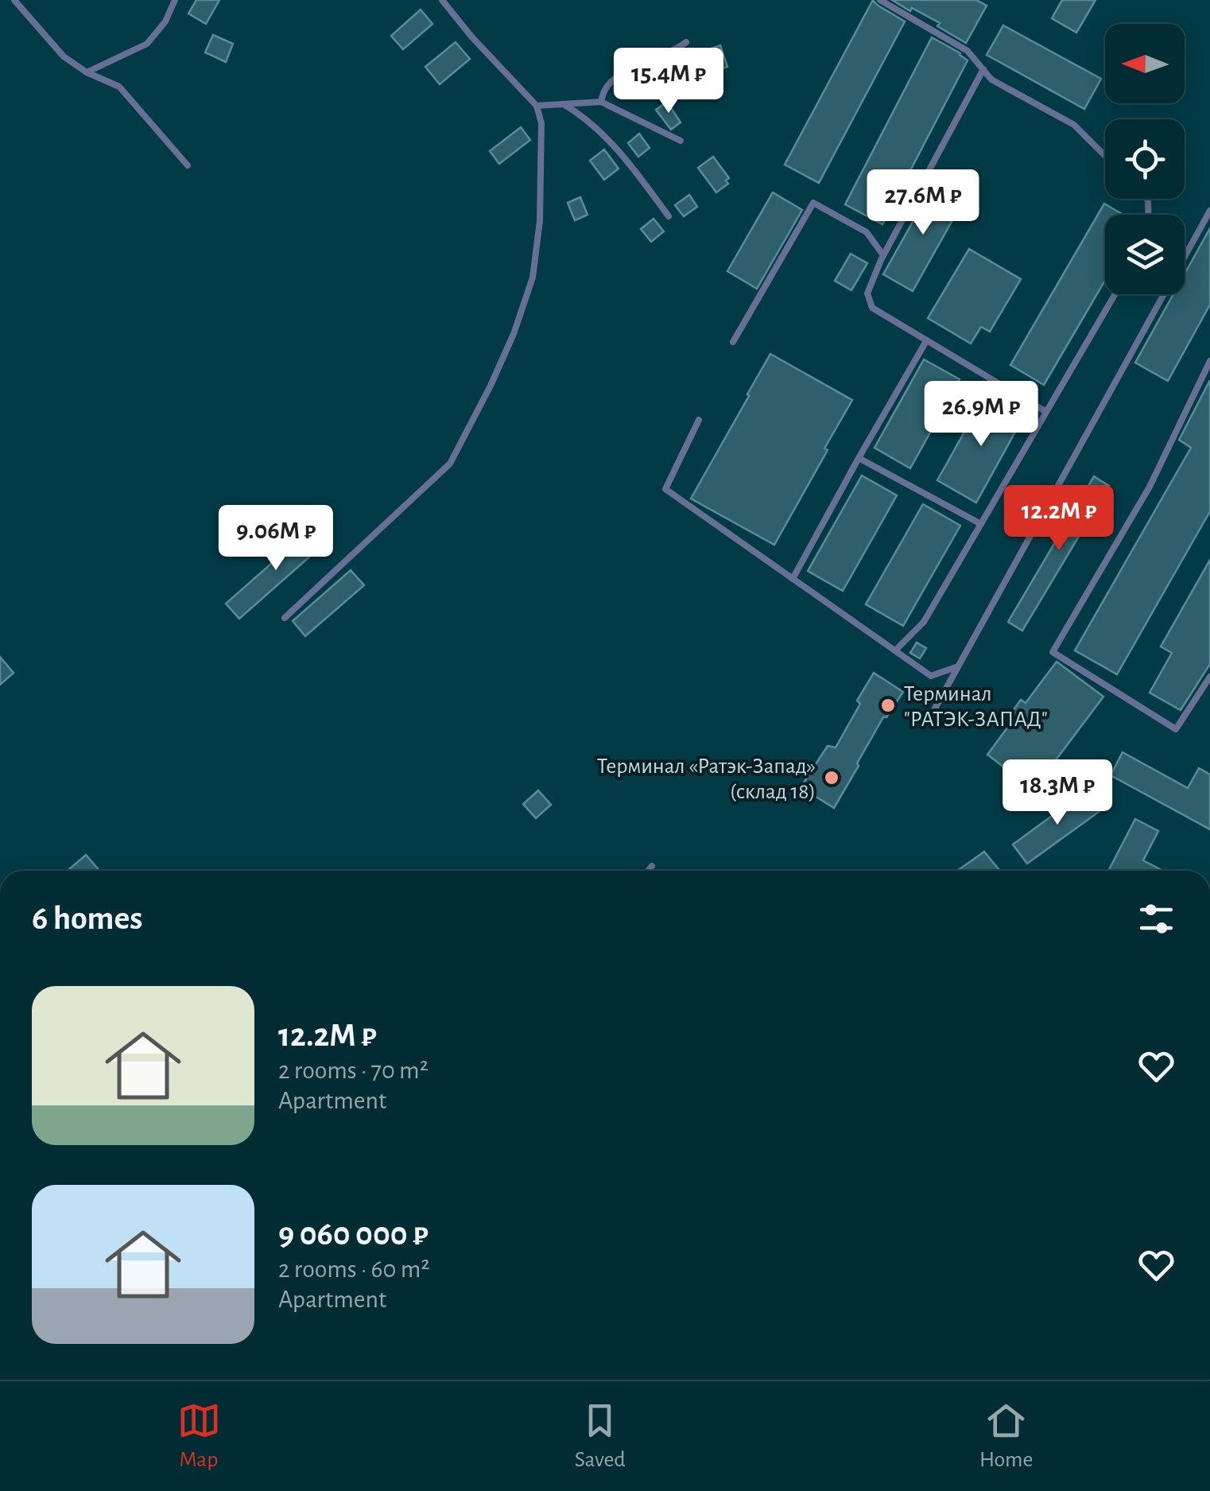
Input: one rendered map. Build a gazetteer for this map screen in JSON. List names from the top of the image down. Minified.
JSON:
{"places":["Терминал \"РАТЭК-ЗАПАД\"","Терминал «Ратэк-Запад» (склад 18)"],"north":"left","page":{"price":["15.4M ₽","27.6M ₽","26.9M ₽","12.2M ₽","9.06M ₽","18.3M ₽"],"heading":"6 homes","list":[{"name":"12.2M ₽","note":"2 rooms · 70 m² · Apartment"},{"name":"9 060 000 ₽","note":"2 rooms · 60 m² · Apartment"}],"tabs":["Map","Saved","Home"]}}
